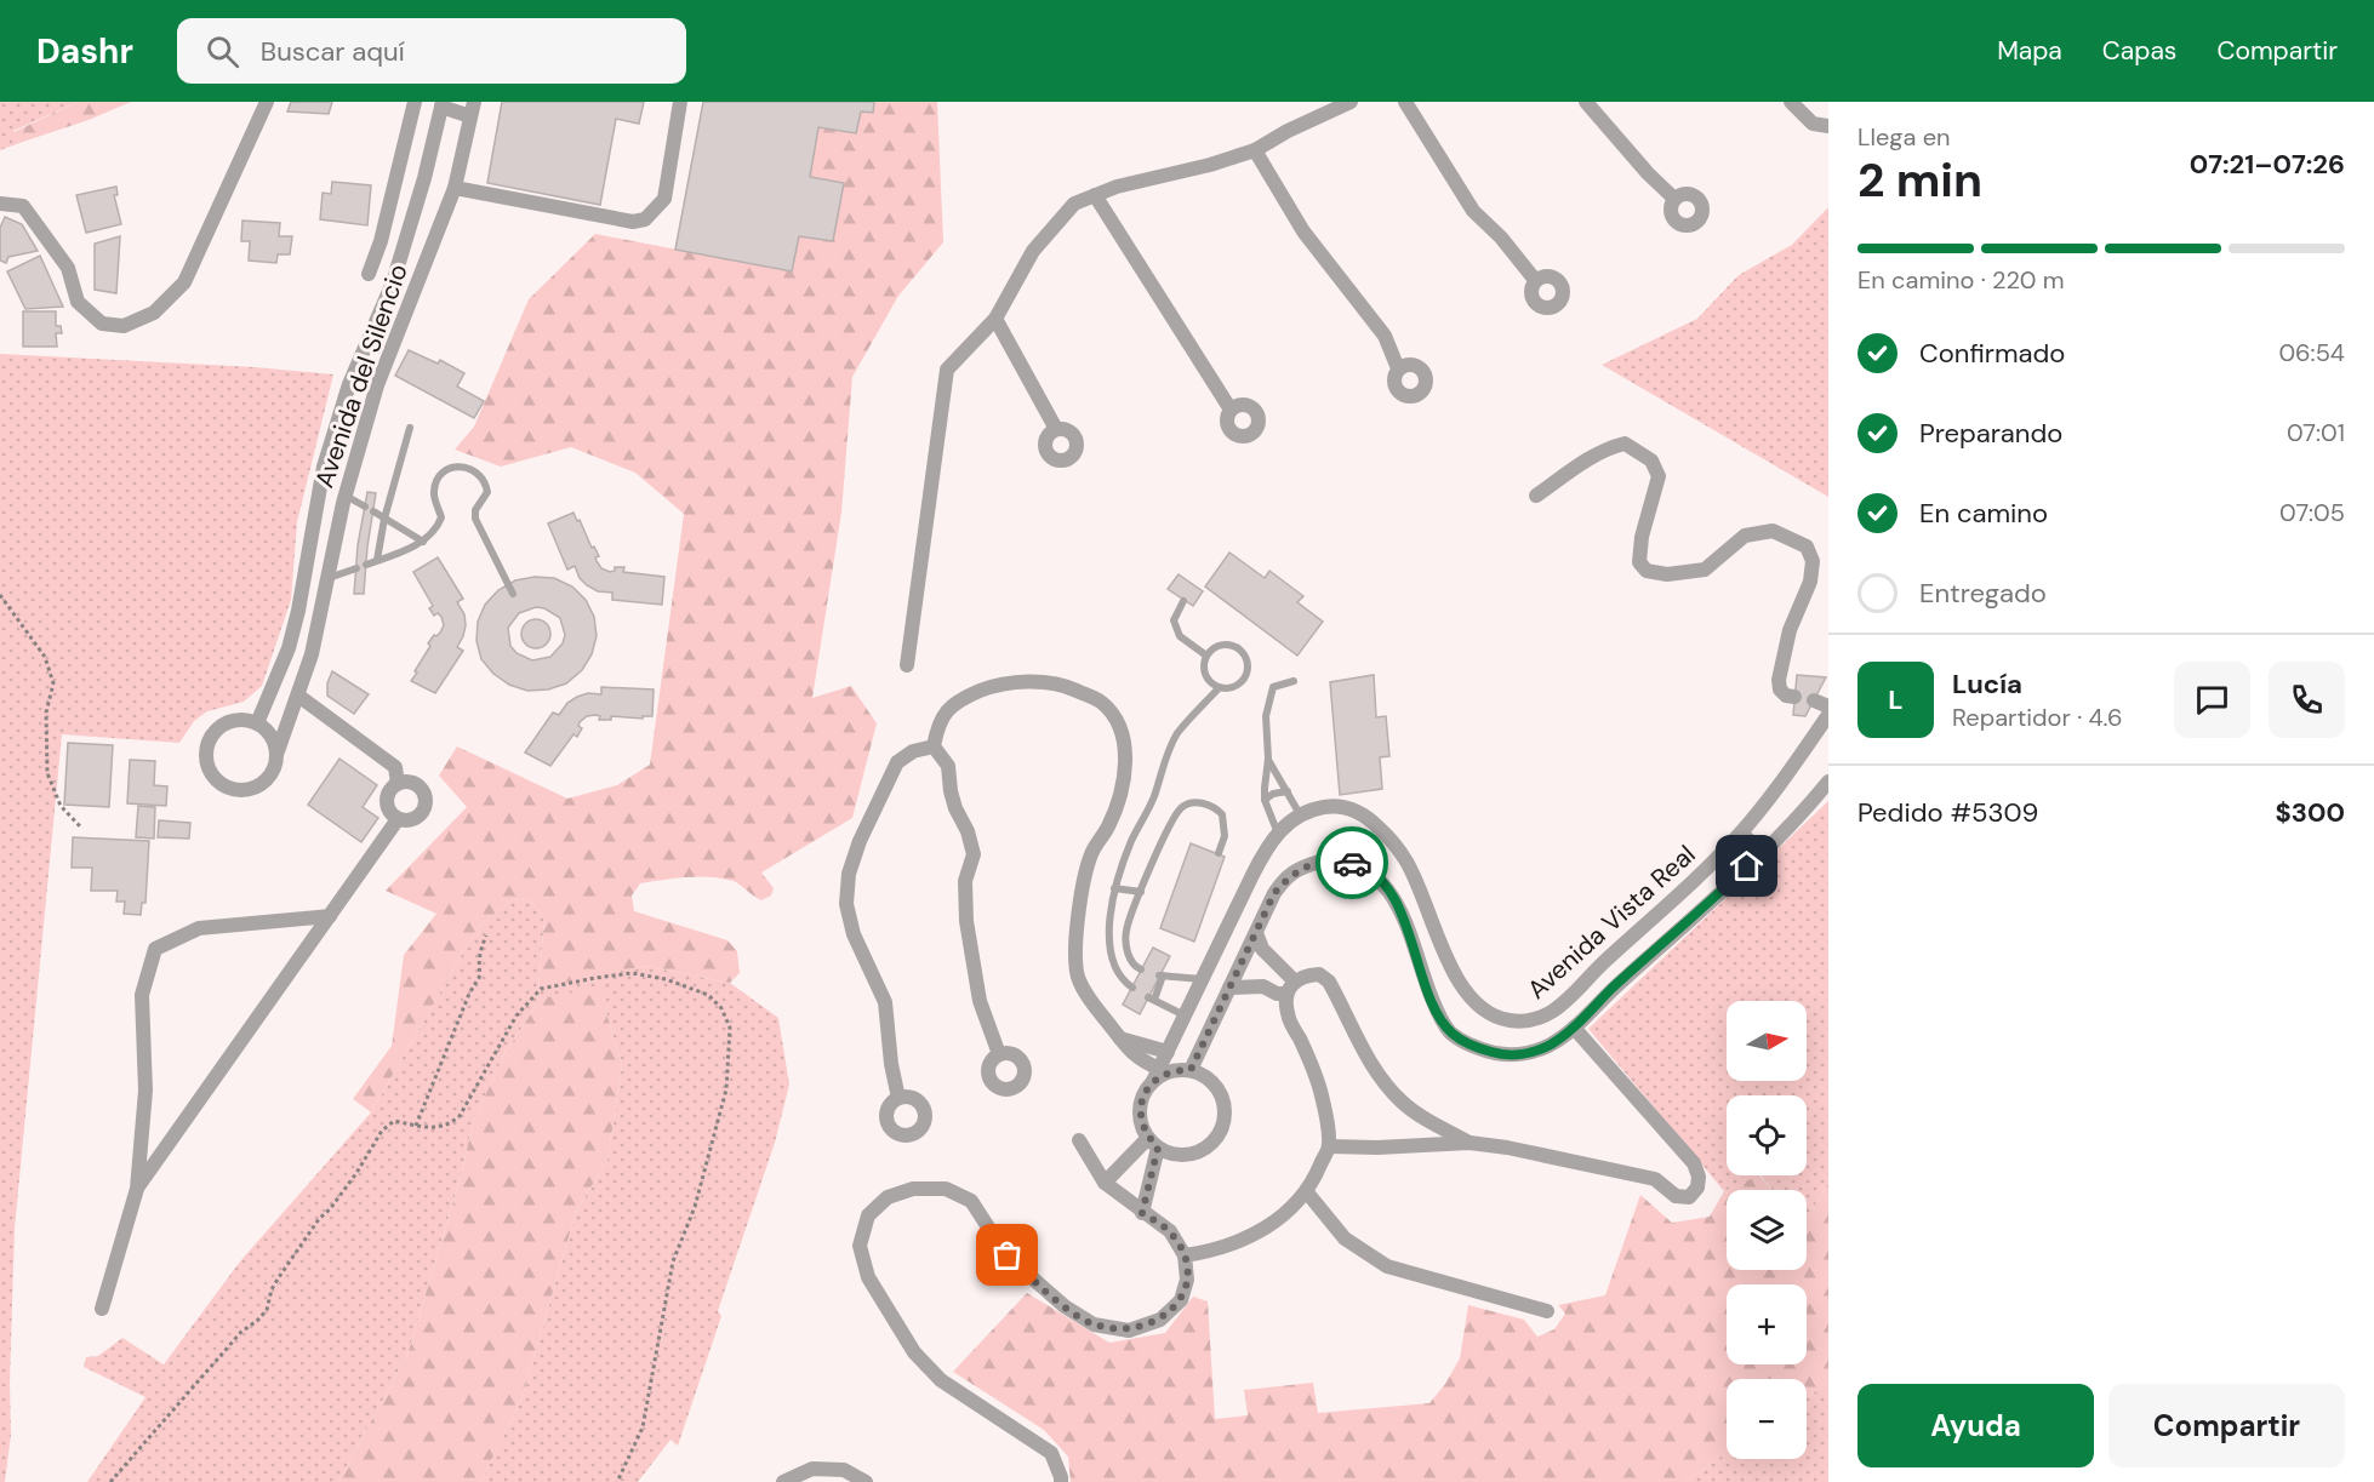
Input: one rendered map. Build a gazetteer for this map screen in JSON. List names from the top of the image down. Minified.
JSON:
{"streets":{"street":["Avenida del Silencio","Avenida Vista Real"]},"north":"right","page":{"header":"Dashr","search":"Buscar aquí","nav":["Mapa","Capas","Compartir"],"heading":["2 min","Llega en","07:21–07:26"],"panel":["Lucía","Repartidor · 4.6","Pedido #5309","$300"],"bar":"En camino · 220 m","list":[["Confirmado","06:54"],["Preparando","07:01"],["En camino","07:05"],"Entregado"],"round":"L","map_buttons":["+","−"],"buttons":["Ayuda","Compartir"]}}
